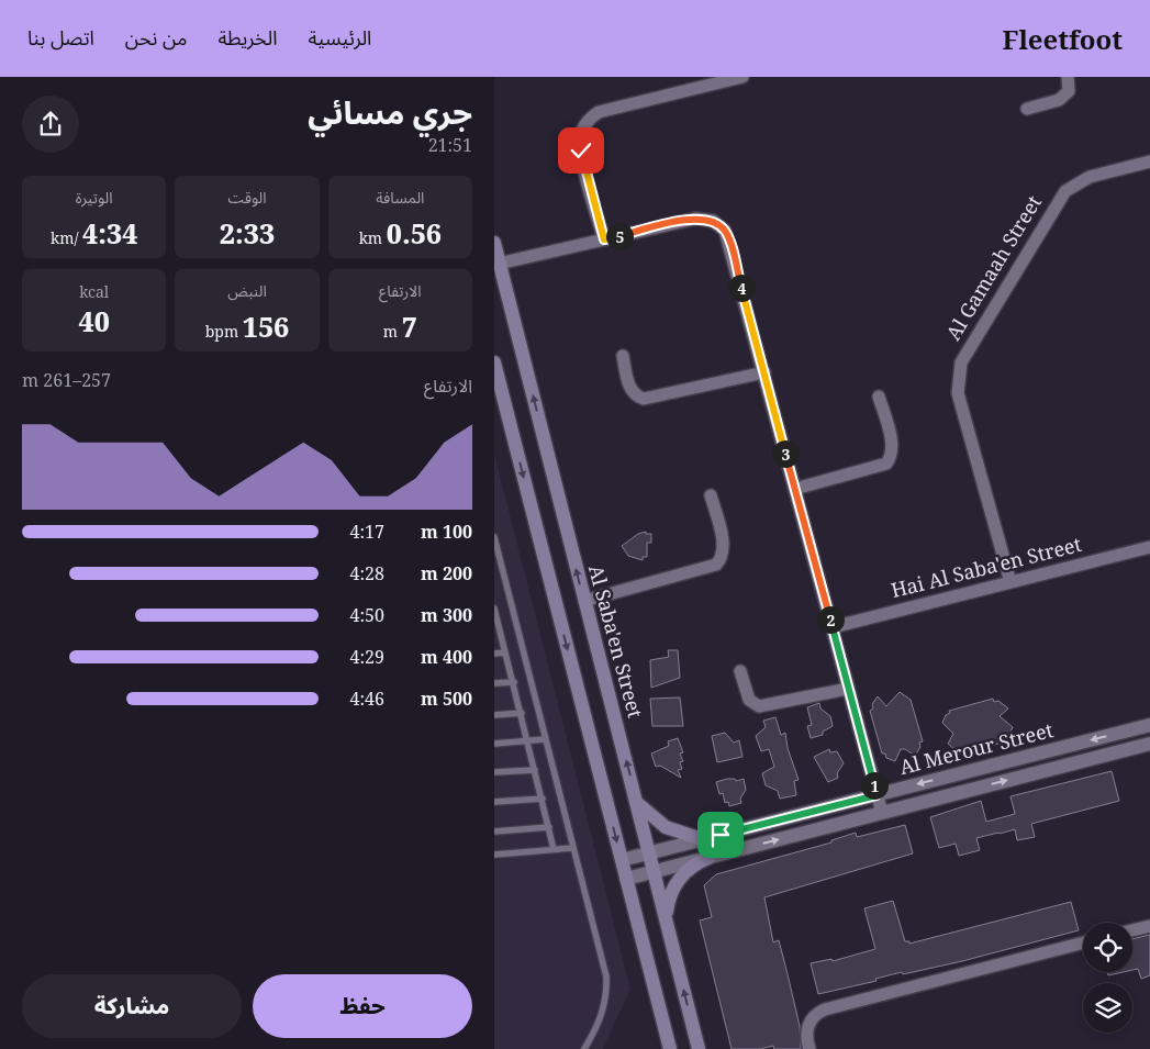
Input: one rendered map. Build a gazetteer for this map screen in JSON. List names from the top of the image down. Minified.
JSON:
{"streets":{"main road":["Al Saba'en Street"],"street":["Al Gamaah Street","Hai Al Saba'en Street","Al Merour Street"]},"crossings":[["Al Gamaah Street","Hai Al Saba'en Street"],["Al Saba'en Street","Al Merour Street"]],"page":{"header":"Fleetfoot","nav":["الرئيسية","الخريطة","من نحن","اتصل بنا"],"heading":["جري مسائي","21:51"],"stats":[["المسافة","0.56 km"],["الوقت","2:33"],["الوتيرة","4:34 /km"],["الارتفاع","7 m"],["النبض","156 bpm"],["kcal","40"]],"pins":["5","4","3","2","1"],"chart":["الارتفاع","257–261 m"],"list":[{"name":"100 m","note":"4:17"},{"name":"200 m","note":"4:28"},{"name":"300 m","note":"4:50"},{"name":"400 m","note":"4:29"},{"name":"500 m","note":"4:46"}],"buttons":["حفظ","مشاركة"]}}
